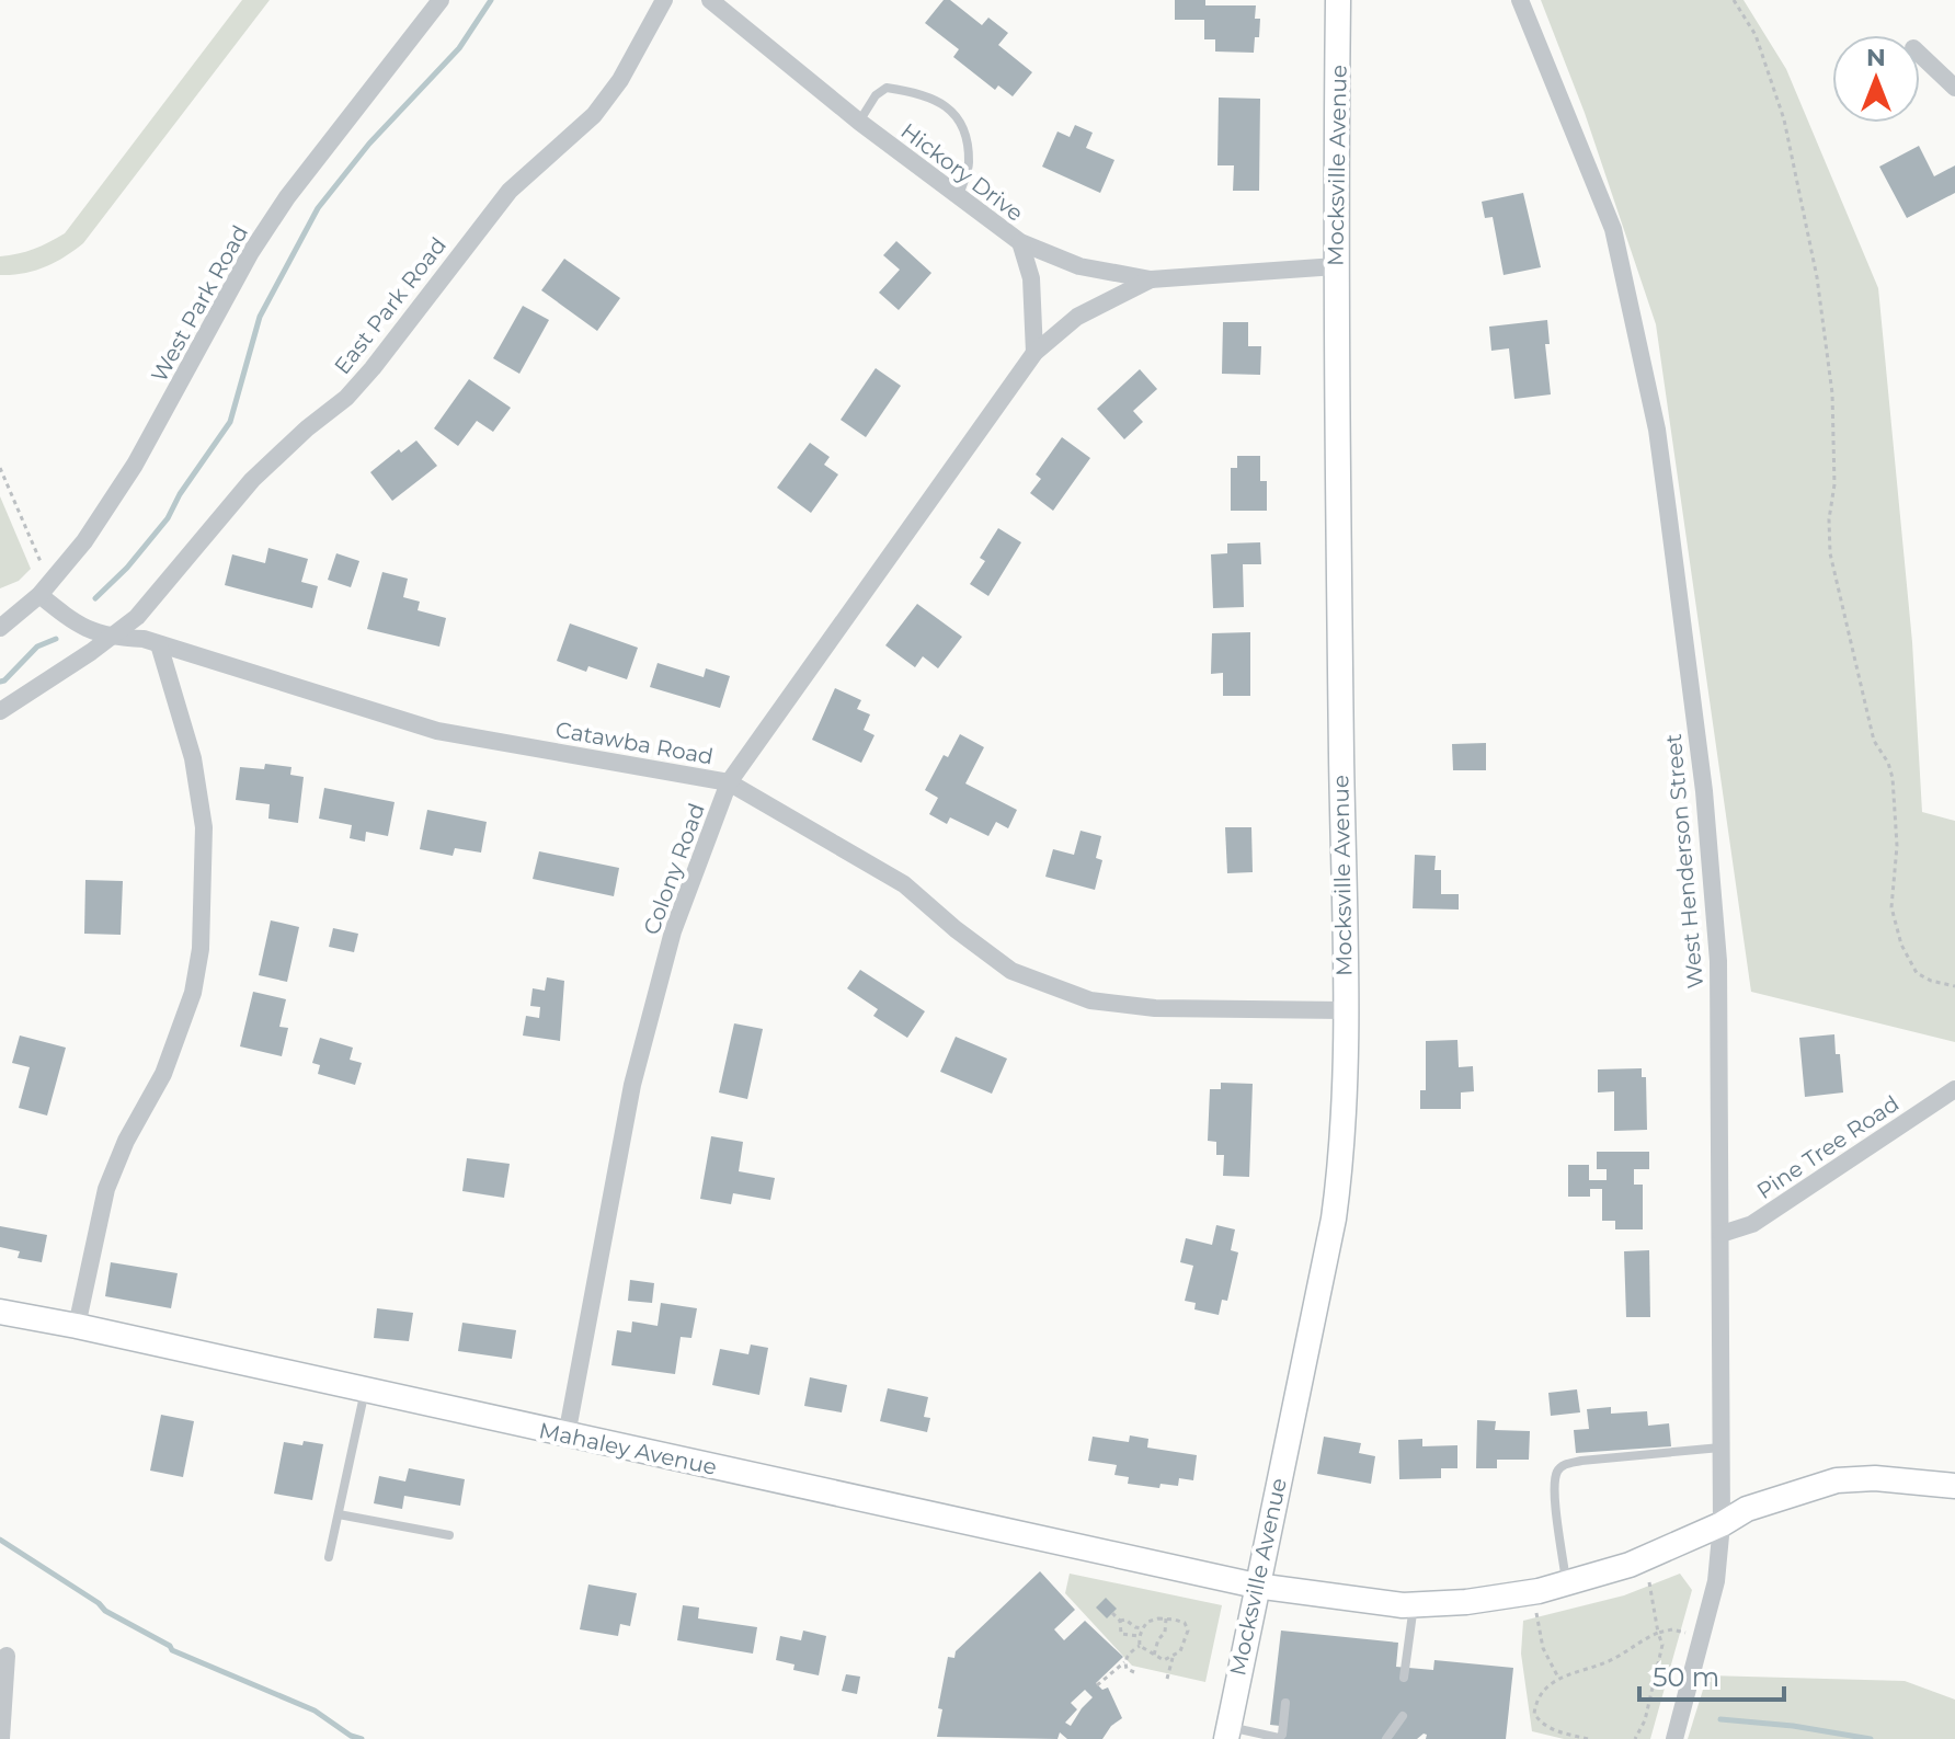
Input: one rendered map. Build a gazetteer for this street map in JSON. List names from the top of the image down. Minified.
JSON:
{"streets":{"street":["Mocksville Avenue","Hickory Drive","West Park Road","East Park Road","Catawba Road","West Henderson Street","Colony Road","Pine Tree Road","Mahaley Avenue"]},"crossings":[["Mocksville Avenue","Hickory Drive"],["Mocksville Avenue","Catawba Road"],["Mocksville Avenue","Mahaley Avenue"],["Hickory Drive","Colony Road"],["West Park Road","Catawba Road"],["East Park Road","Catawba Road"],["Catawba Road","Colony Road"],["West Henderson Street","Pine Tree Road"],["West Henderson Street","Mahaley Avenue"],["Colony Road","Mahaley Avenue"]],"scale_bar":"50 m","north":"top"}
